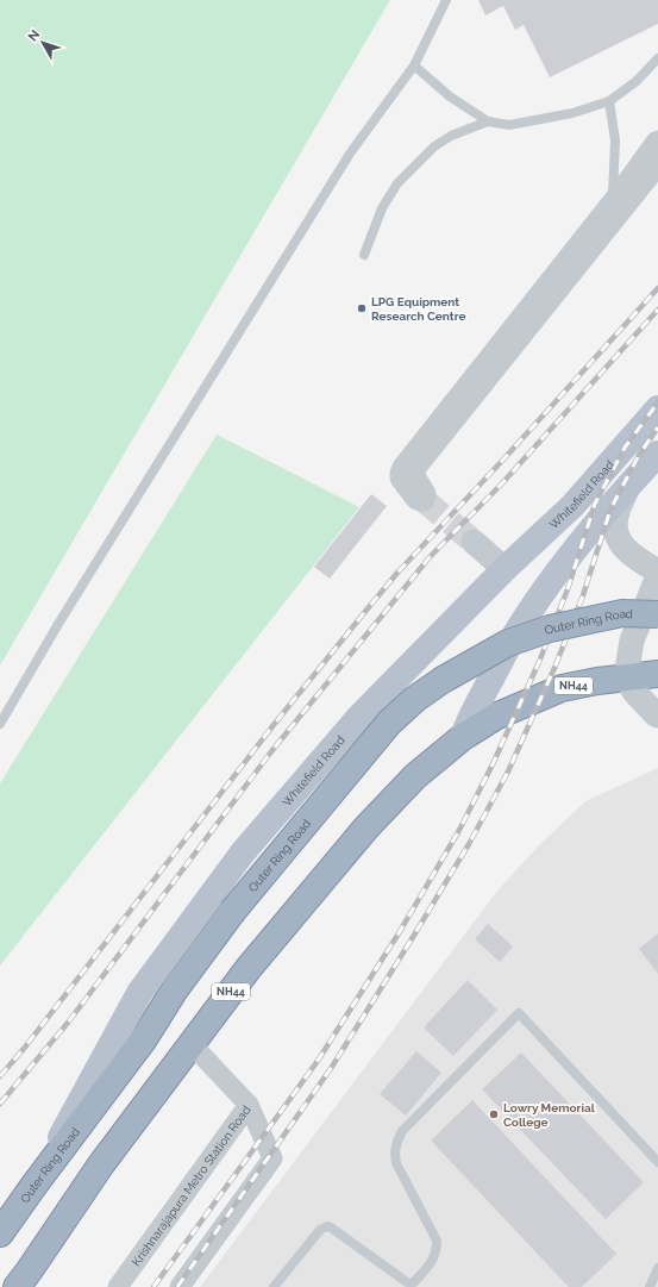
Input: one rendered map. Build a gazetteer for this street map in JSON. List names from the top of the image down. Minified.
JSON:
{"streets":{"highway":["Outer Ring Road","NH44"],"main road":["Whitefield Road"],"street":["Krishnarajapura Metro Station Road"]},"crossings":[["Whitefield Road","Outer Ring Road"],["NH44","Krishnarajapura Metro Station Road"]],"places":["LPG Equipment Research Centre","Lowry Memorial College"],"north":"top left"}
